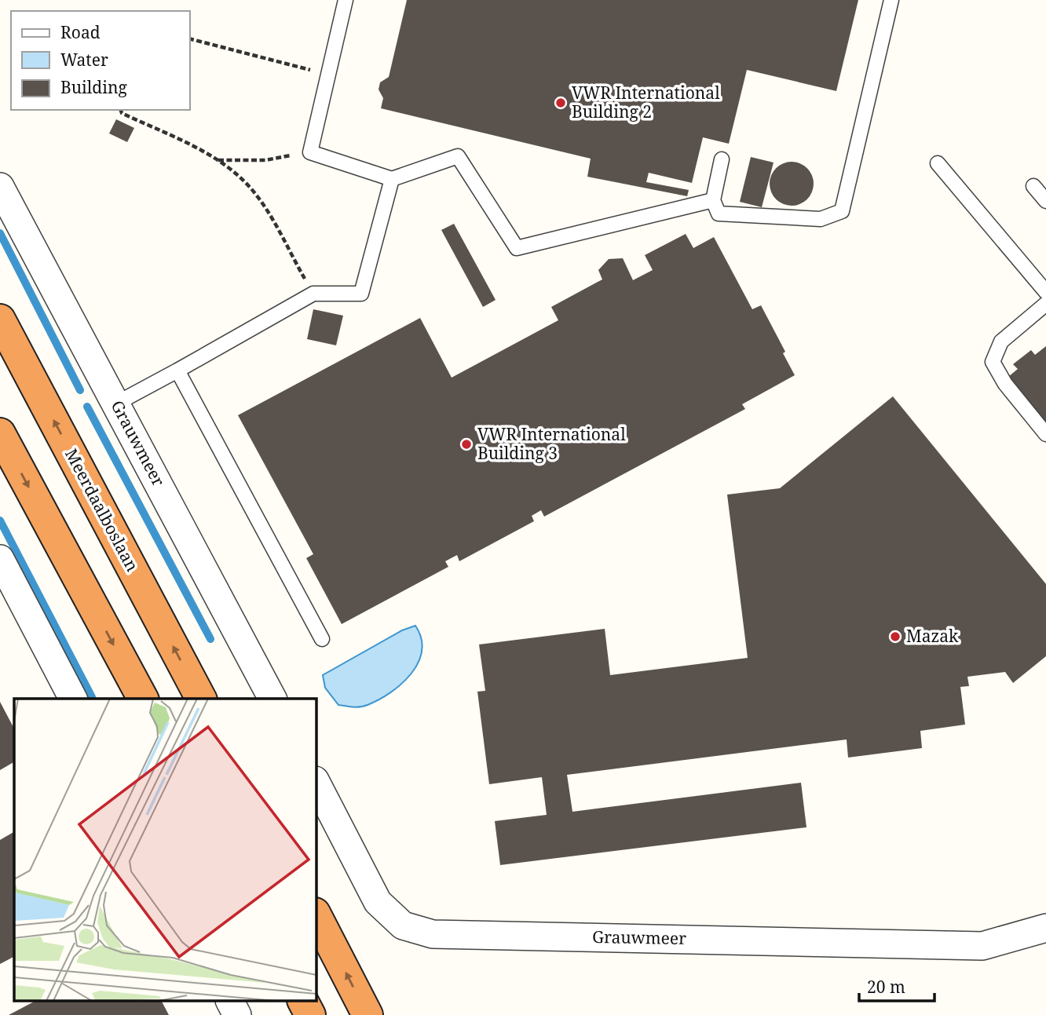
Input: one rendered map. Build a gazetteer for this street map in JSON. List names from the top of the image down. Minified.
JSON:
{"streets":{"highway":["Meerdaalboslaan"],"street":["Grauwmeer"]},"places":["VWR International Building 2","VWR International Building 3","Mazak"],"legend":["Road","Water","Building"],"scale_bar":"20 m"}
